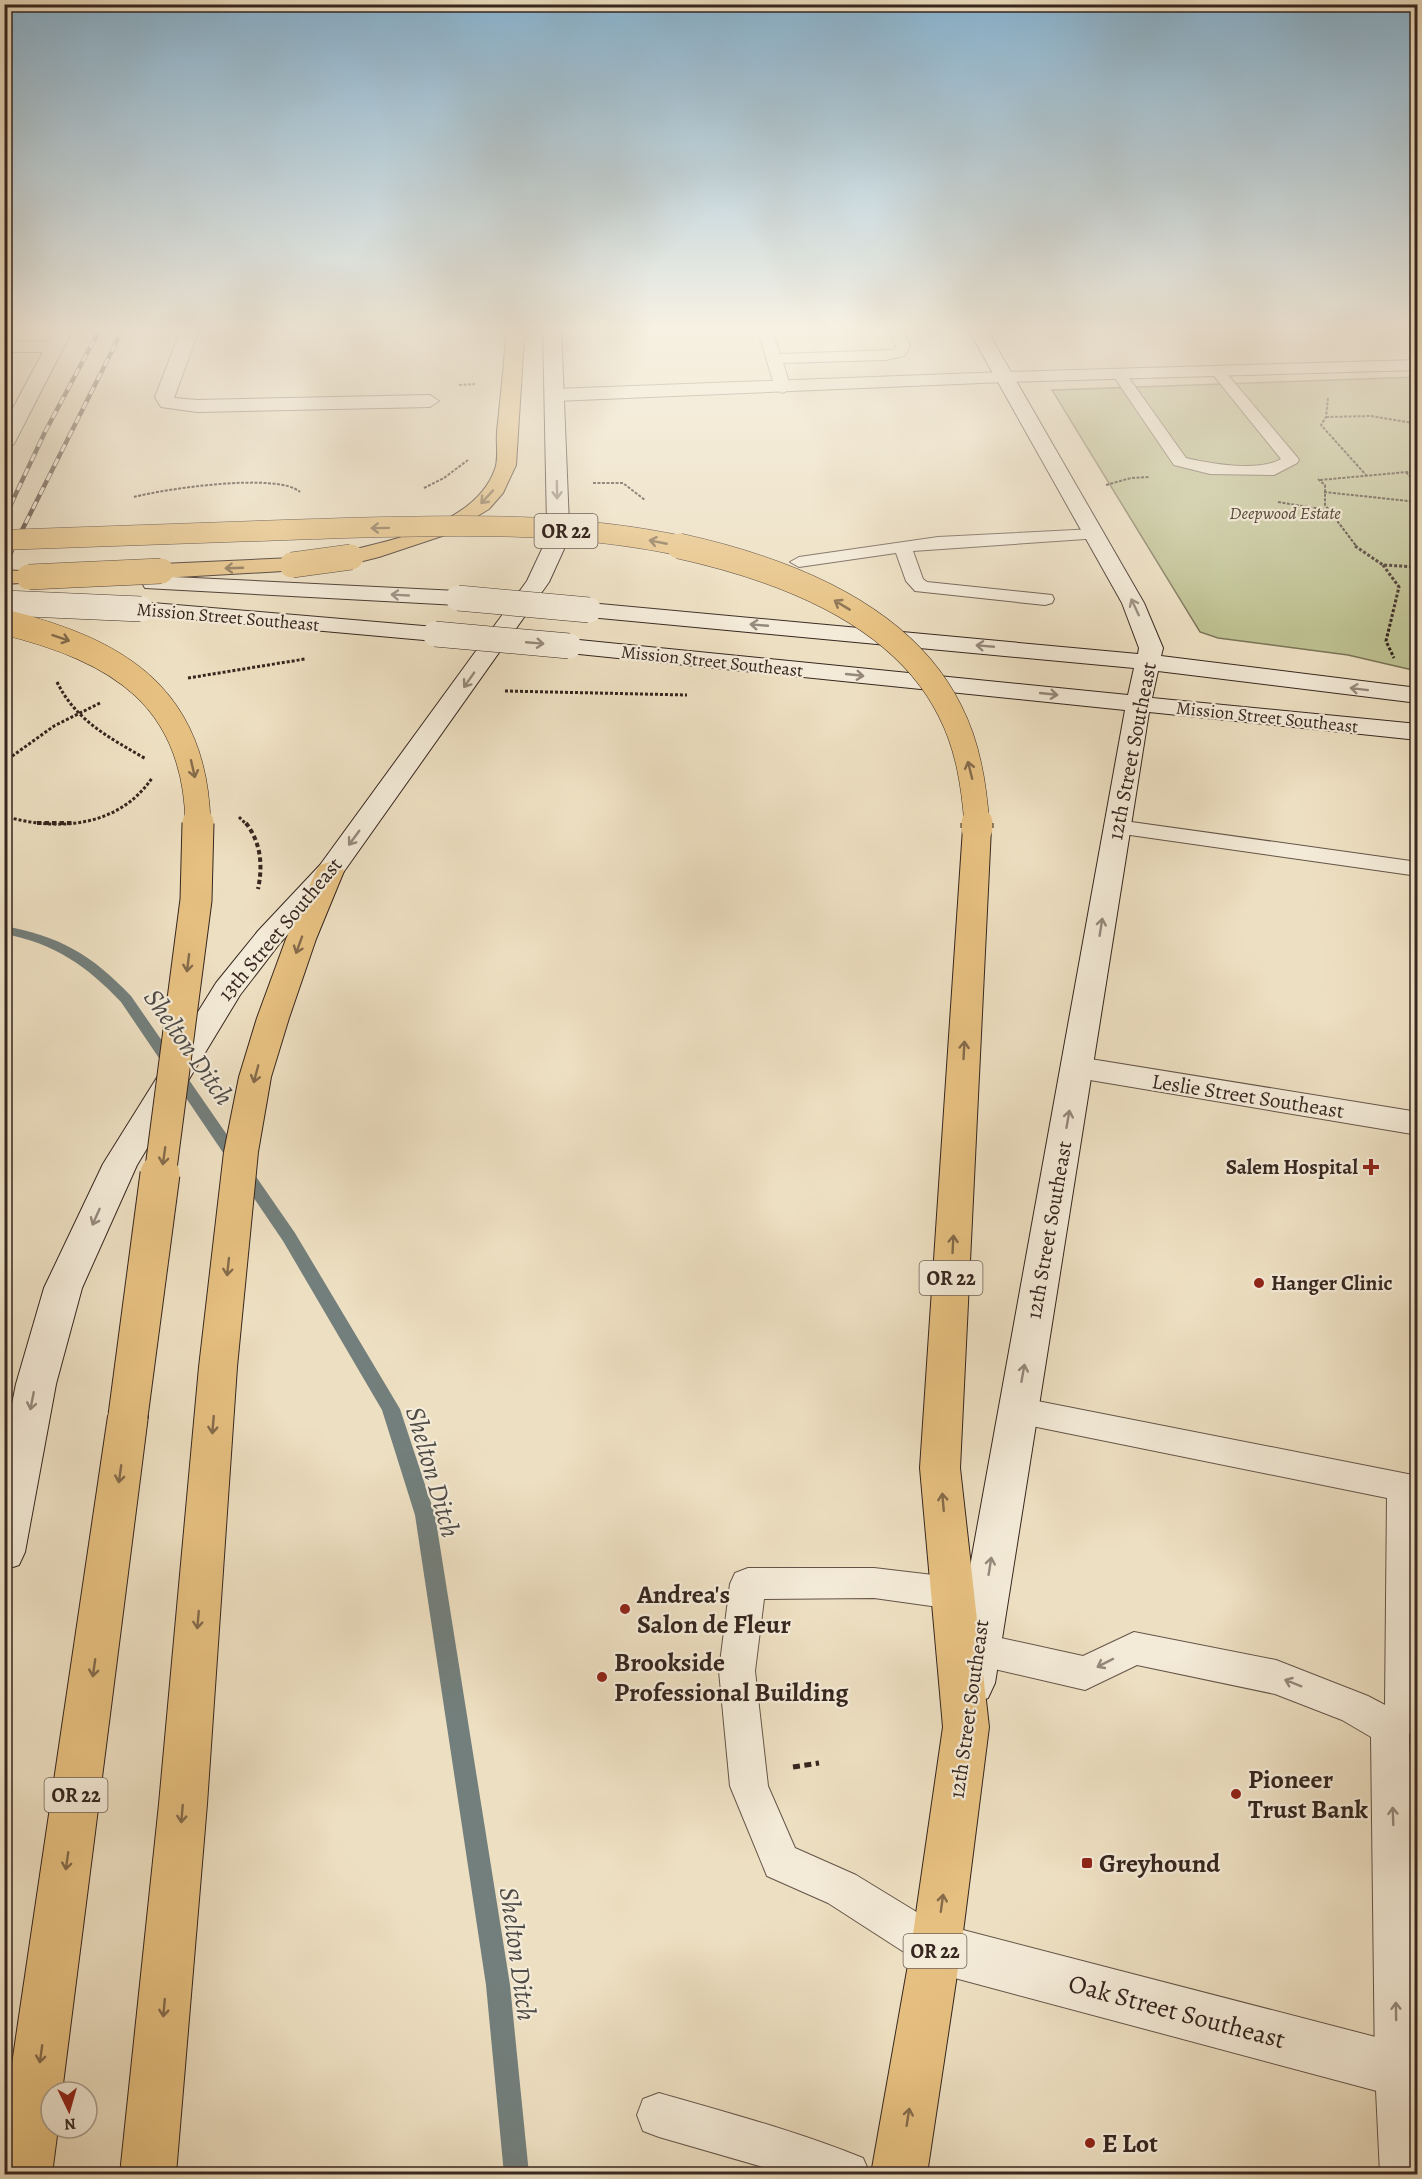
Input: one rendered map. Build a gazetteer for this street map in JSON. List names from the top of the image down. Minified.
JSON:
{"streets":{"highway":["OR 22","Mission Street Southeast","12th Street Southeast"],"main road":["13th Street Southeast","Leslie Street Southeast","Oak Street Southeast"]},"crossings":[["OR 22","12th Street Southeast"],["Mission Street Southeast","12th Street Southeast"],["12th Street Southeast","Leslie Street Southeast"],["12th Street Southeast","Oak Street Southeast"]],"one_way":["12th Street Southeast","13th Street Southeast"],"water":["Shelton Ditch"],"parks":["Deepwood Estate"],"places":{"health":["Salem Hospital"],"other":["Hanger Clinic","Andrea's Salon de Fleur","Brookside Professional Building","Pioneer Trust Bank","E Lot"],"transit":["Greyhound"]},"north":"bottom"}
